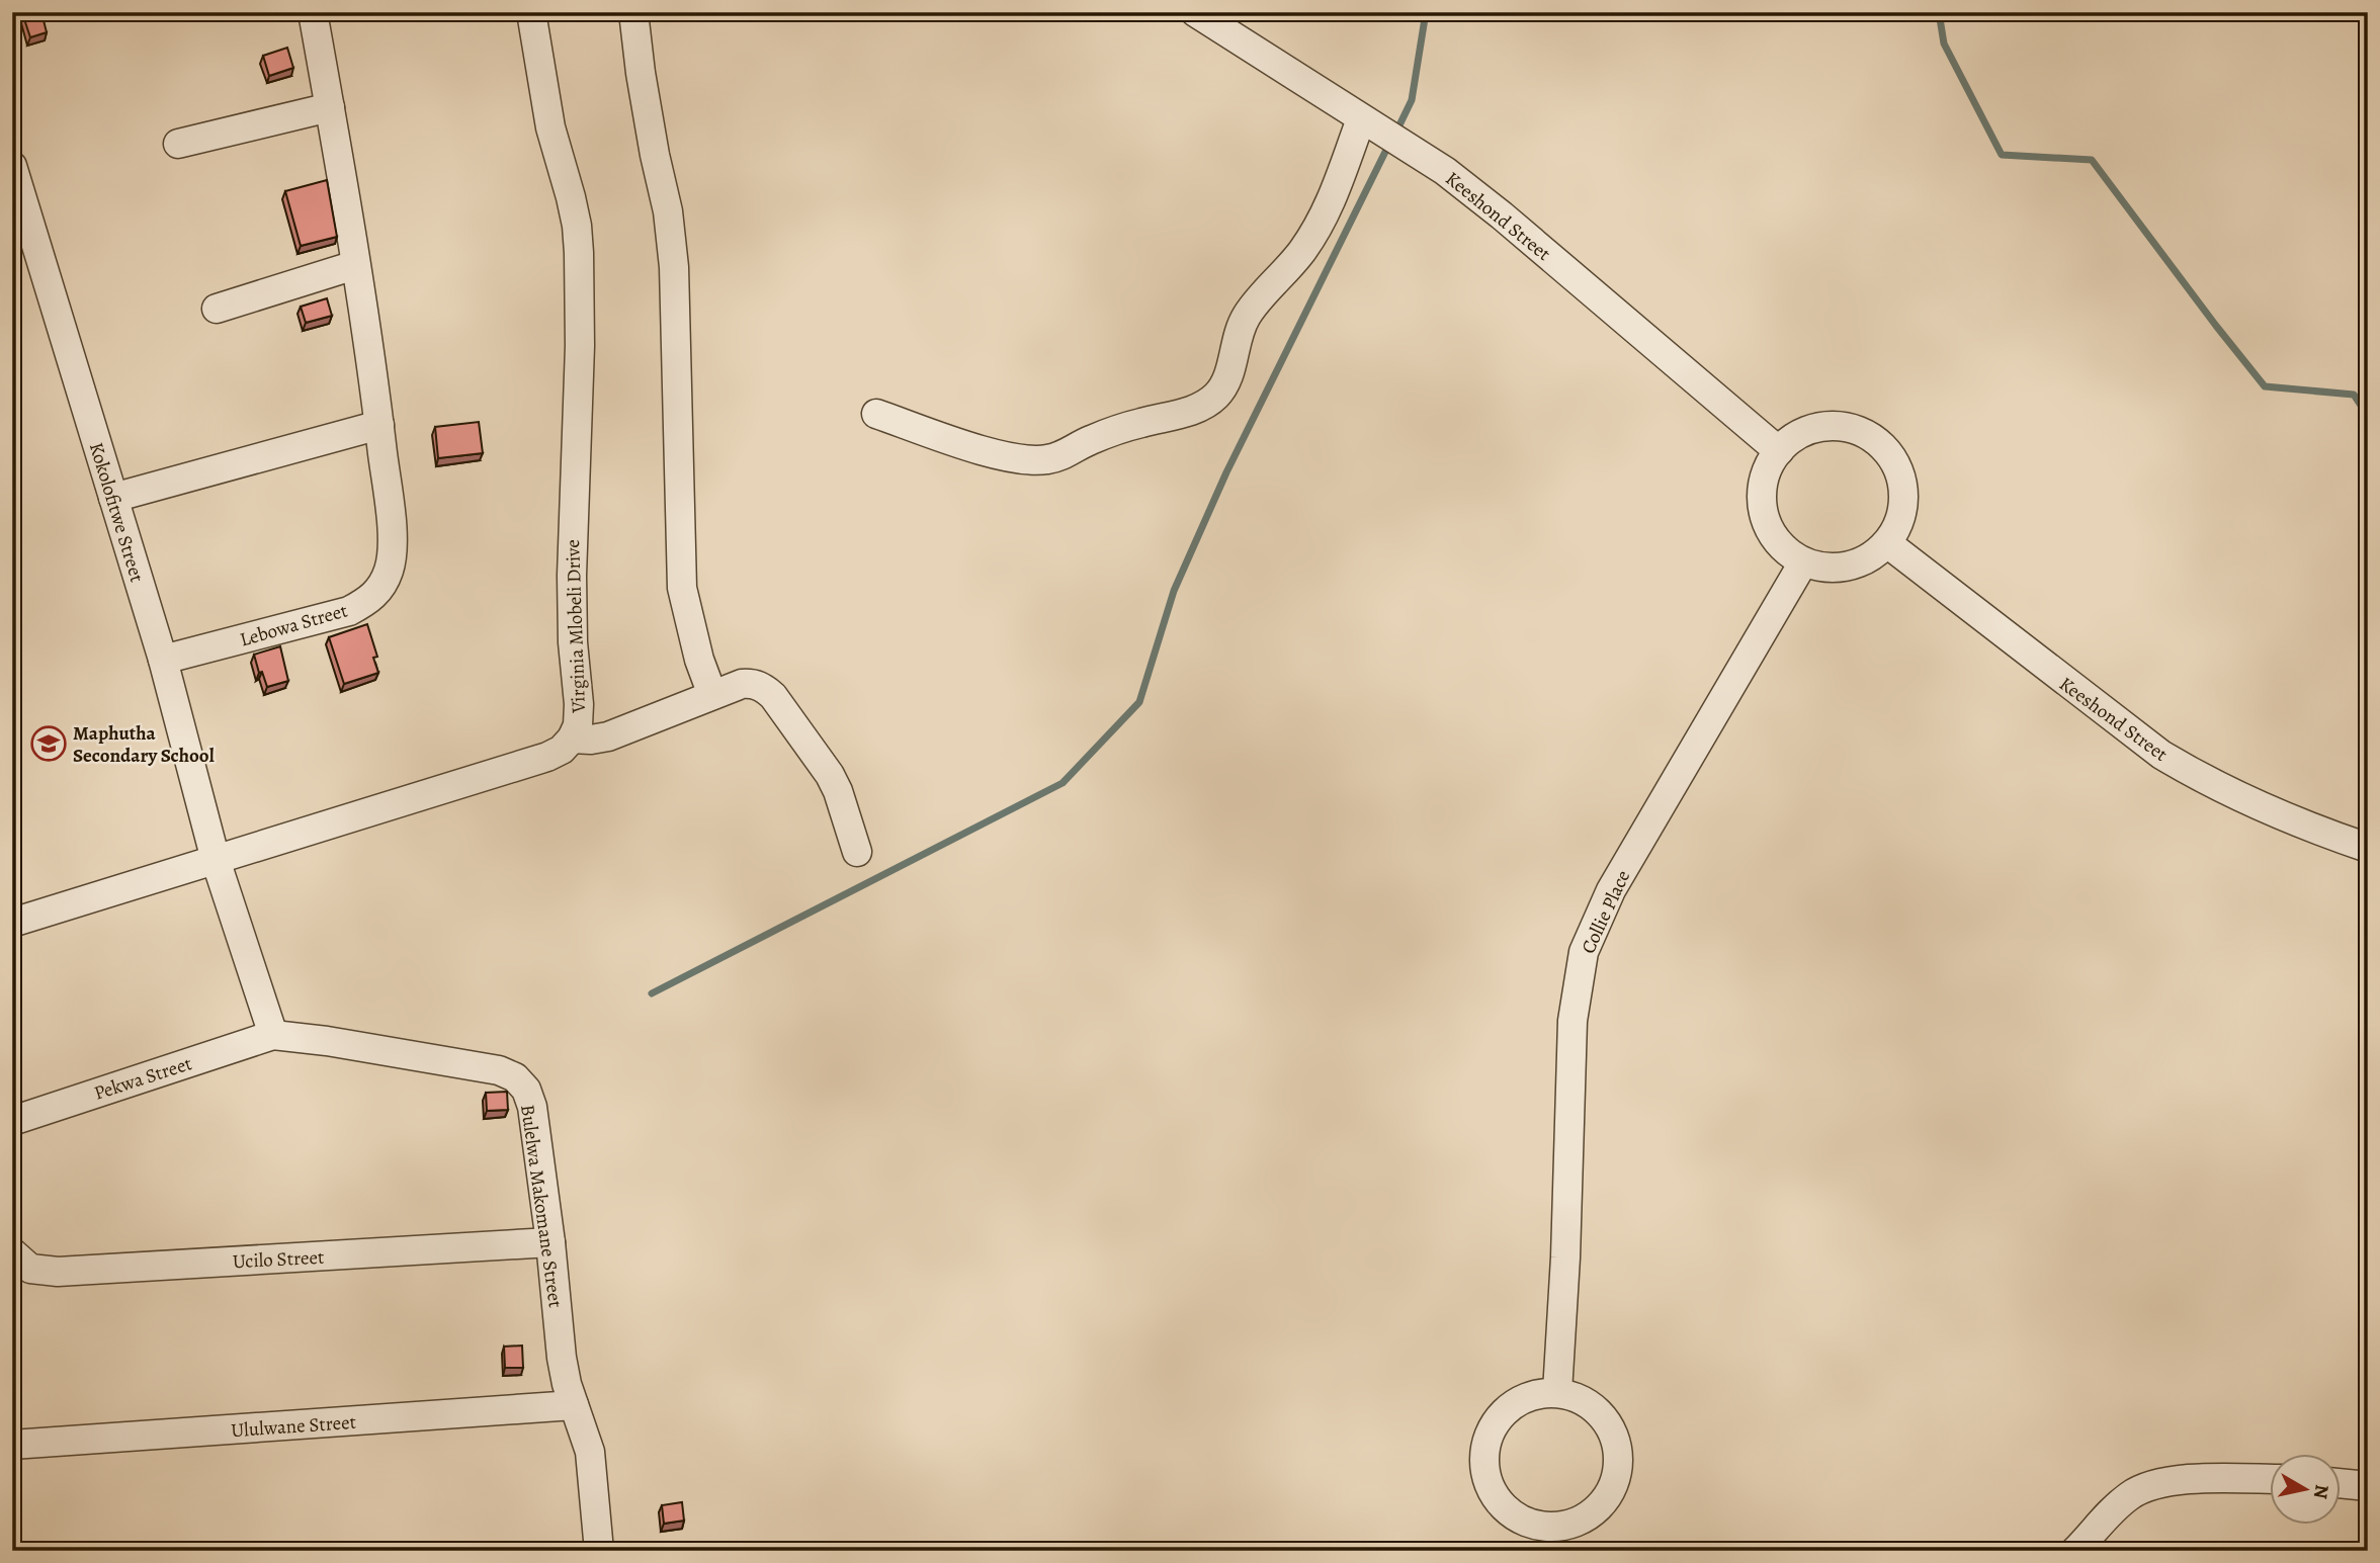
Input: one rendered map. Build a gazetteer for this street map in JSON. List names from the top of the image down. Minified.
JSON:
{"streets":{"street":["Keeshond Street","Kokolofitwe Street","Lebowa Street","Virginia Mlobeli Drive","Collie Place","Pekwa Street","Bulelwa Makomane Street","Ucilo Street","Ululwane Street"]},"crossings":[["Keeshond Street","Collie Place"],["Kokolofitwe Street","Lebowa Street"],["Kokolofitwe Street","Virginia Mlobeli Drive"],["Pekwa Street","Bulelwa Makomane Street"],["Bulelwa Makomane Street","Ucilo Street"],["Bulelwa Makomane Street","Ululwane Street"]],"places":{"school or university":["Maphutha Secondary School"]},"north":"right"}
